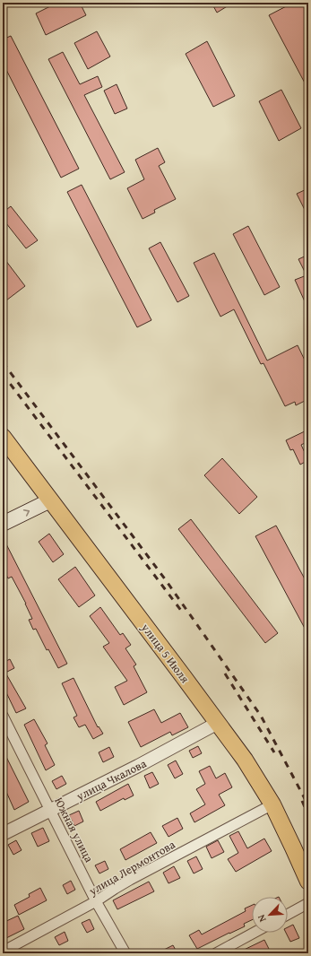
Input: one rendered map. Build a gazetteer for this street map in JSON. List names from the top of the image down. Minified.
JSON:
{"streets":{"highway":["улица 5 Июля"],"street":["улица Чкалова","Южная улица","улица Лермонтова"]},"crossings":[["улица 5 Июля","улица Чкалова"],["улица 5 Июля","улица Лермонтова"],["улица Чкалова","Южная улица"],["Южная улица","улица Лермонтова"]],"north":"bottom left"}
